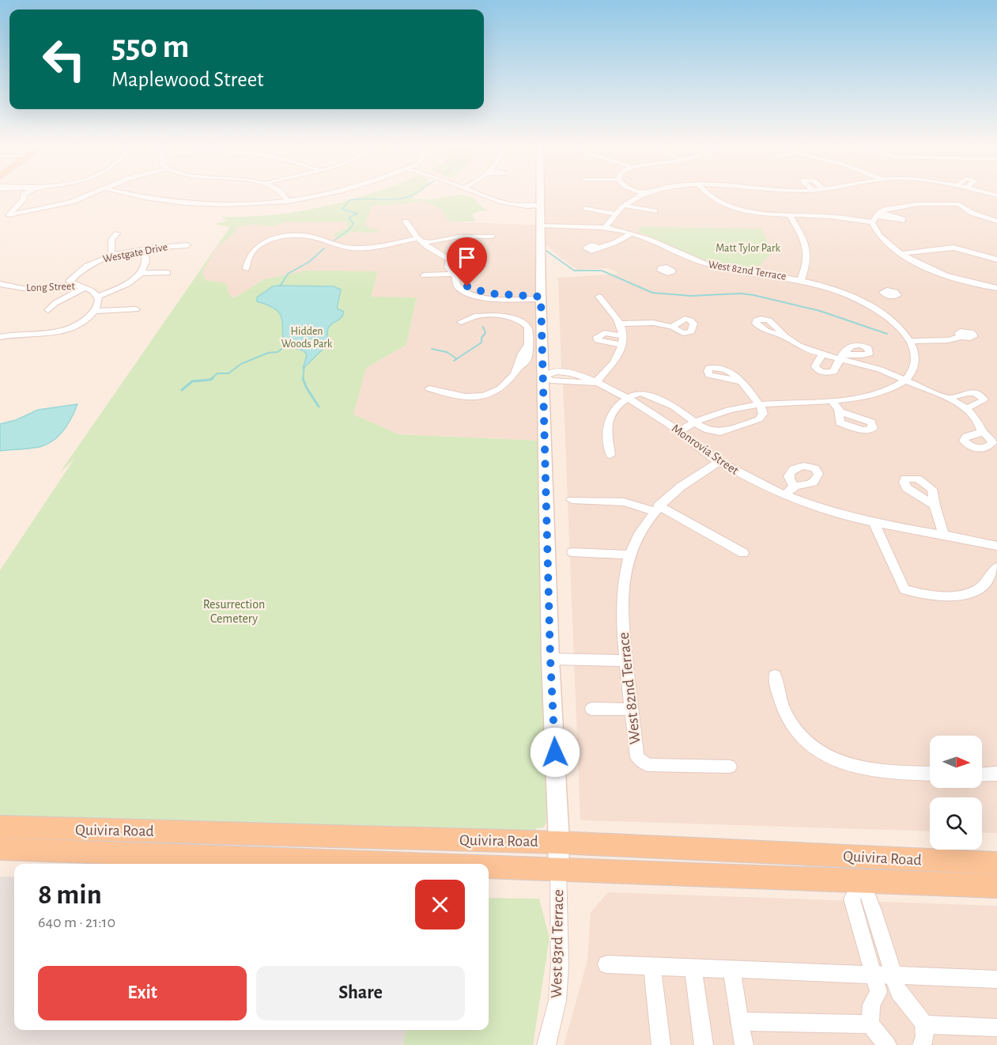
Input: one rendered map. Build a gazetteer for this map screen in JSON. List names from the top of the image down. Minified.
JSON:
{"streets":{"main road":["Quivira Road"],"street":["Westgate Drive","West 82nd Terrace","Long Street","Monrovia Street","West 83rd Terrace"]},"crossings":[["Westgate Drive","Long Street"],["West 82nd Terrace","Monrovia Street"],["Quivira Road","West 83rd Terrace"]],"parks":["Matt Tylor Park","Hidden Woods Park","Resurrection Cemetery"],"north":"right","page":{"turn":["550 m","Maplewood Street"],"heading":["8 min","640 m · 21:10"],"buttons":["Exit","Share"]}}
